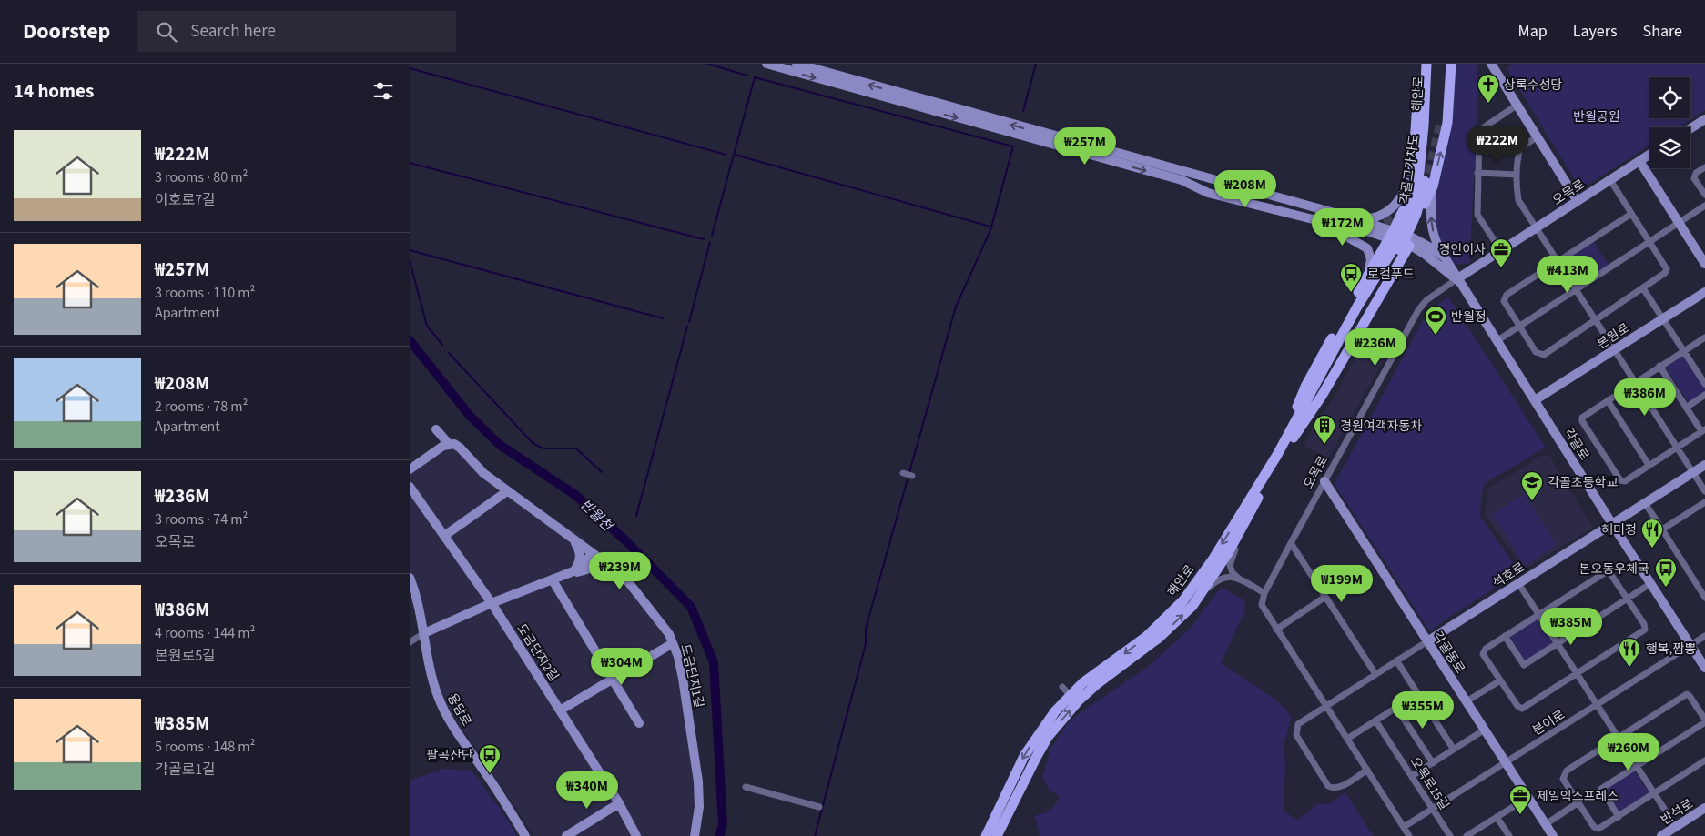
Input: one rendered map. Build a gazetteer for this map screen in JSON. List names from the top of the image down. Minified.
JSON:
{"streets":{"main road":["해안로","각골고가차도","오목로","본원로","각골로","석호로","도금단지2길","각골동로","도금단지1길","용담로","반석로"],"street":["본이로","오목로15길"]},"crossings":[["해안로","각골고가차도"],["오목로","각골로"],["오목로","각골동로"],["본원로","각골로"],["각골로","석호로"],["각골로","본이로"],["석호로","각골동로"],["각골동로","본이로"],["본이로","오목로15길"]],"water":["반월천"],"parks":["반월공원"],"places":{"church":["상록수성당"],"office":["경인이사","제일익스프레스"],"bus stop":["로컬푸드","본오동우체국","팔곡산단"],"sports":["반월정"],"building":["경원여객자동차"],"school or university":["각골초등학교"],"restaurant":["해미청","행복,짬뽕"]},"page":{"header":"Doorstep","search":"Search here","nav":["Map","Layers","Share"],"heading":"14 homes","list":[{"name":"₩222M","note":"3 rooms · 80 m² · 이호로7길"},{"name":"₩257M","note":"3 rooms · 110 m² · Apartment"},{"name":"₩208M","note":"2 rooms · 78 m² · Apartment"},{"name":"₩236M","note":"3 rooms · 74 m² · 오목로"},{"name":"₩386M","note":"4 rooms · 144 m² · 본원로5길"},{"name":"₩385M","note":"5 rooms · 148 m² · 각골로1길"}],"price":["₩222M","₩257M","₩208M","₩172M","₩413M","₩236M","₩386M","₩239M","₩199M","₩385M","₩304M","₩355M","₩260M","₩340M"]}}
